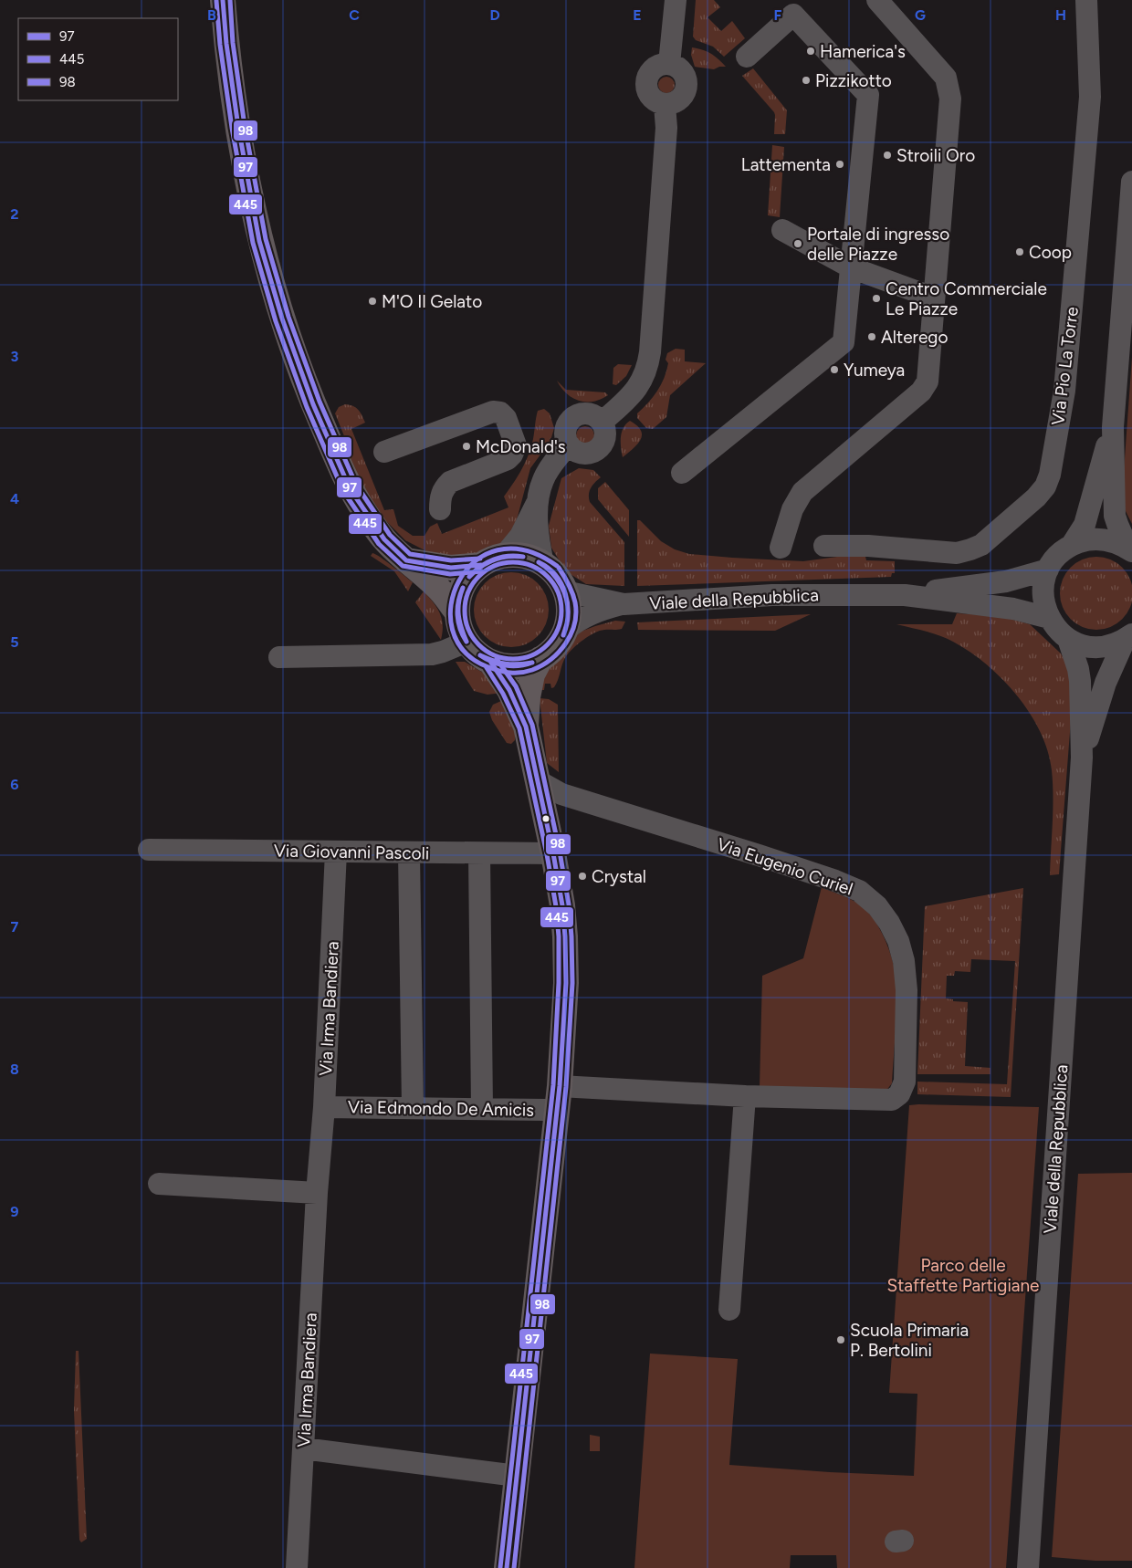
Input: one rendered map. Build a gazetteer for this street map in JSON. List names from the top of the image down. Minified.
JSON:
{"streets":{"street":["Via Pio La Torre","Viale della Repubblica","Via Giovanni Pascoli","Via Eugenio Curiel","Via Irma Bandiera","Via Edmondo De Amicis"]},"crossings":[["Via Giovanni Pascoli","Via Irma Bandiera"],["Via Irma Bandiera","Via Edmondo De Amicis"]],"parks":["Parco delle Staffette Partigiane"],"places":["Hamerica's","Pizzikotto","Stroili Oro","Lattementa","Portale di ingresso delle Piazze","Coop","Centro Commerciale Le Piazze","M'O Il Gelato","Alterego","Yumeya","McDonald's","Crystal","Scuola Primaria P. Bertolini"],"lines":["transit line 97","transit line 98","transit line 445"],"legend":["97","445","98"],"grid":{"columns":["B","C","D","E","F","G","H"],"rows":["2","3","4","5","6","7","8","9"]}}
